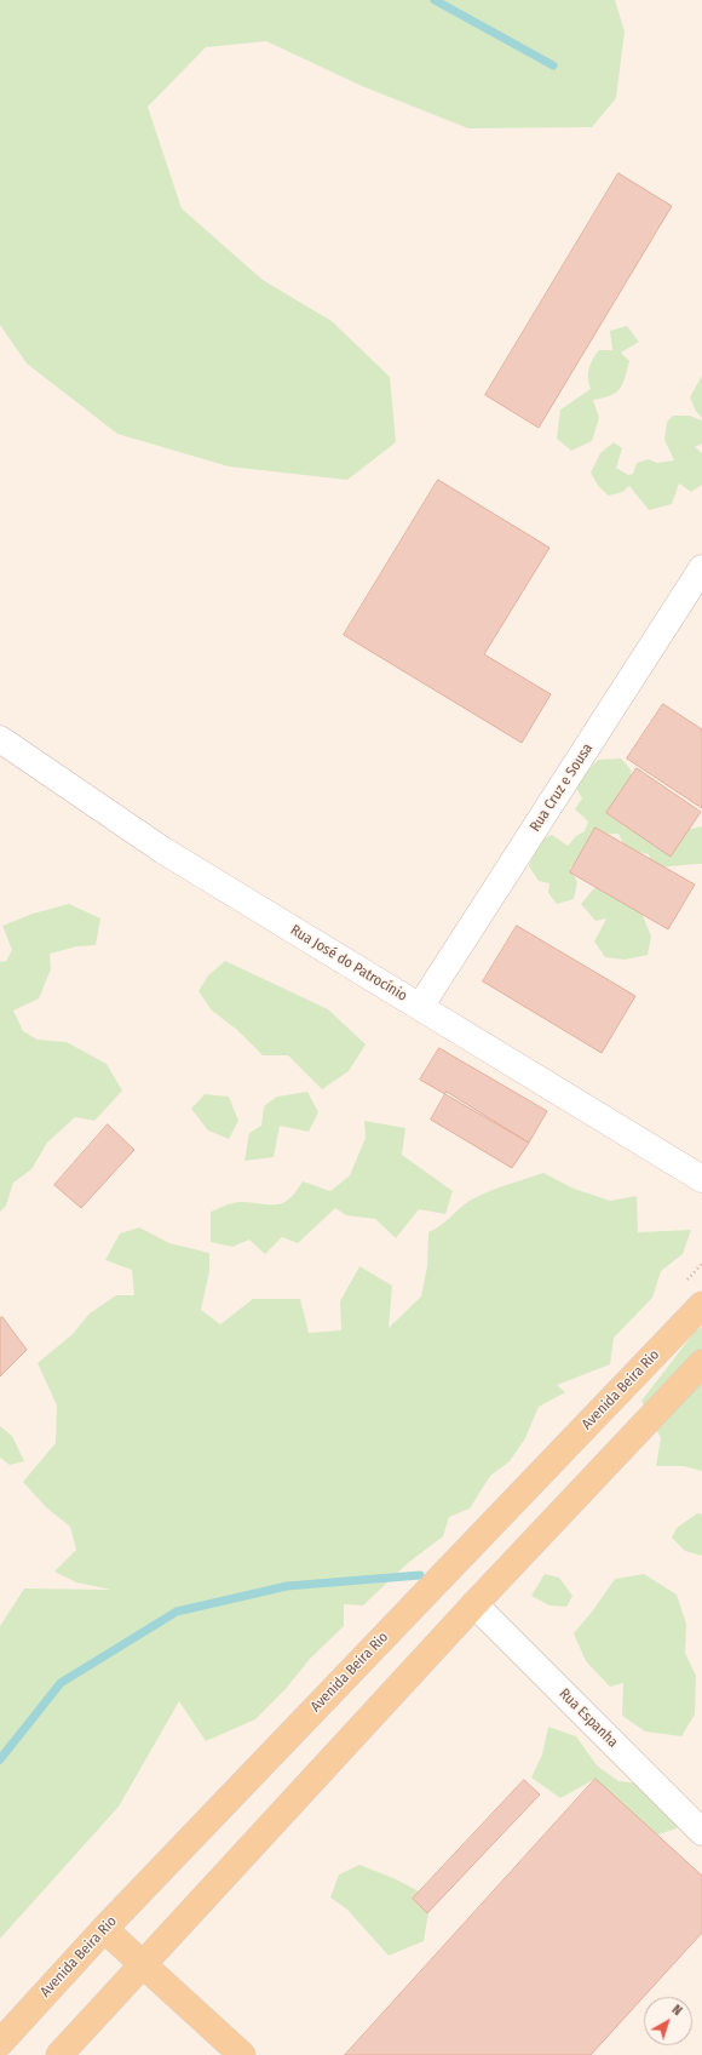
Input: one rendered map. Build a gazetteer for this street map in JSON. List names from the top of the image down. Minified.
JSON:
{"streets":{"main road":["Avenida Beira Rio"],"street":["Rua Cruz e Sousa","Rua José do Patrocínio","Rua Espanha"]},"crossings":[["Rua Cruz e Sousa","Rua José do Patrocínio"]],"north":"top right"}
